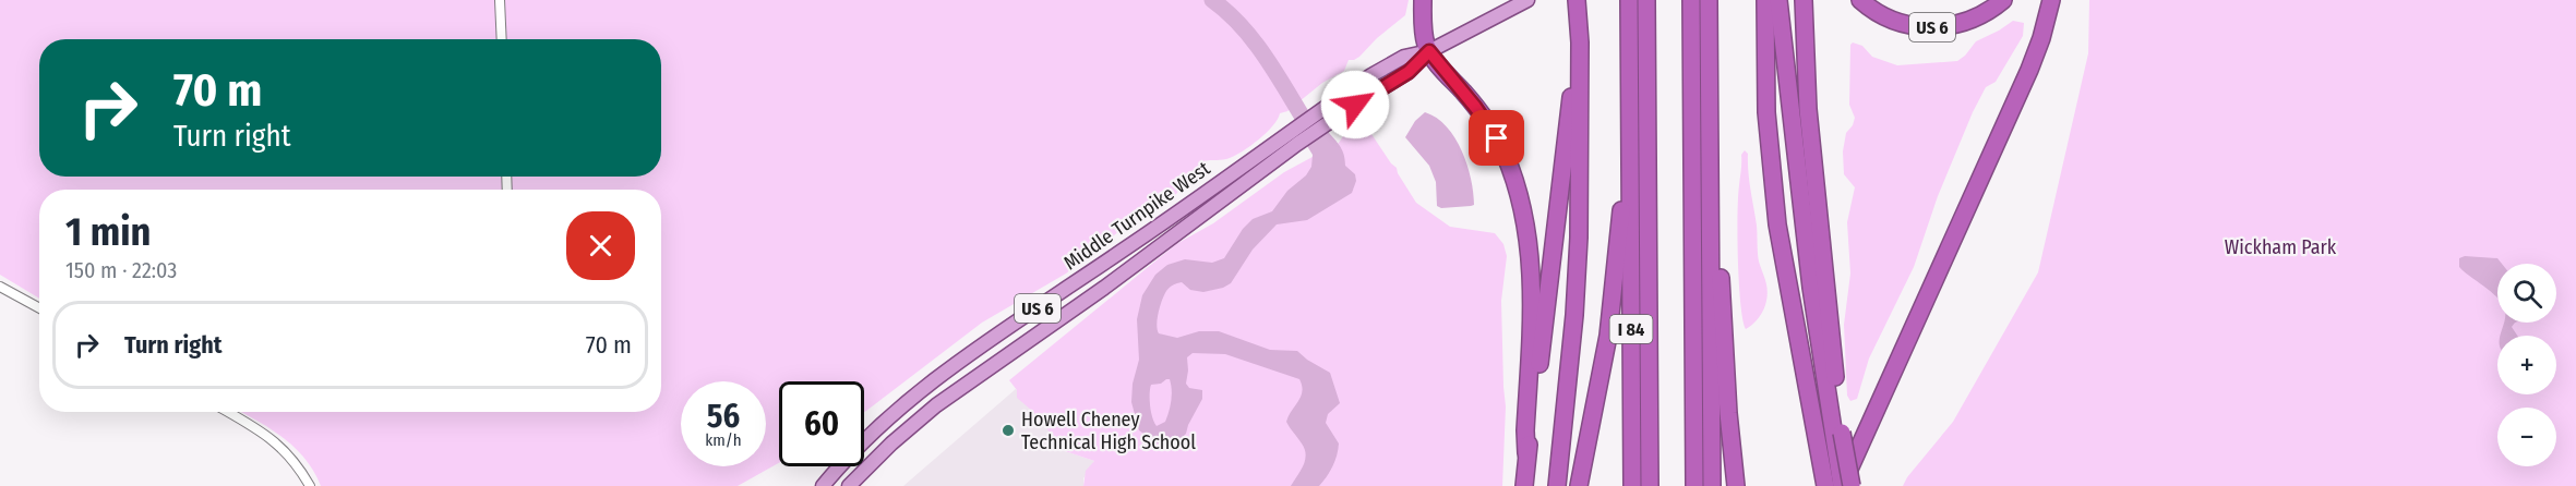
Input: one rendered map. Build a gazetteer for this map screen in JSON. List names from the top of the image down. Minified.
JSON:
{"streets":{"highway":["US 6","I 84"],"main road":["Middle Turnpike West"]},"parks":["Wickham Park"],"places":["Howell Cheney Technical High School"],"page":{"turn":["70 m","Turn right"],"heading":["1 min","150 m · 22:03"],"map_buttons":["+","−"],"list":[{"name":"Turn right","value":"70 m"}],"speed":"56 km/h","limit":"60"}}
